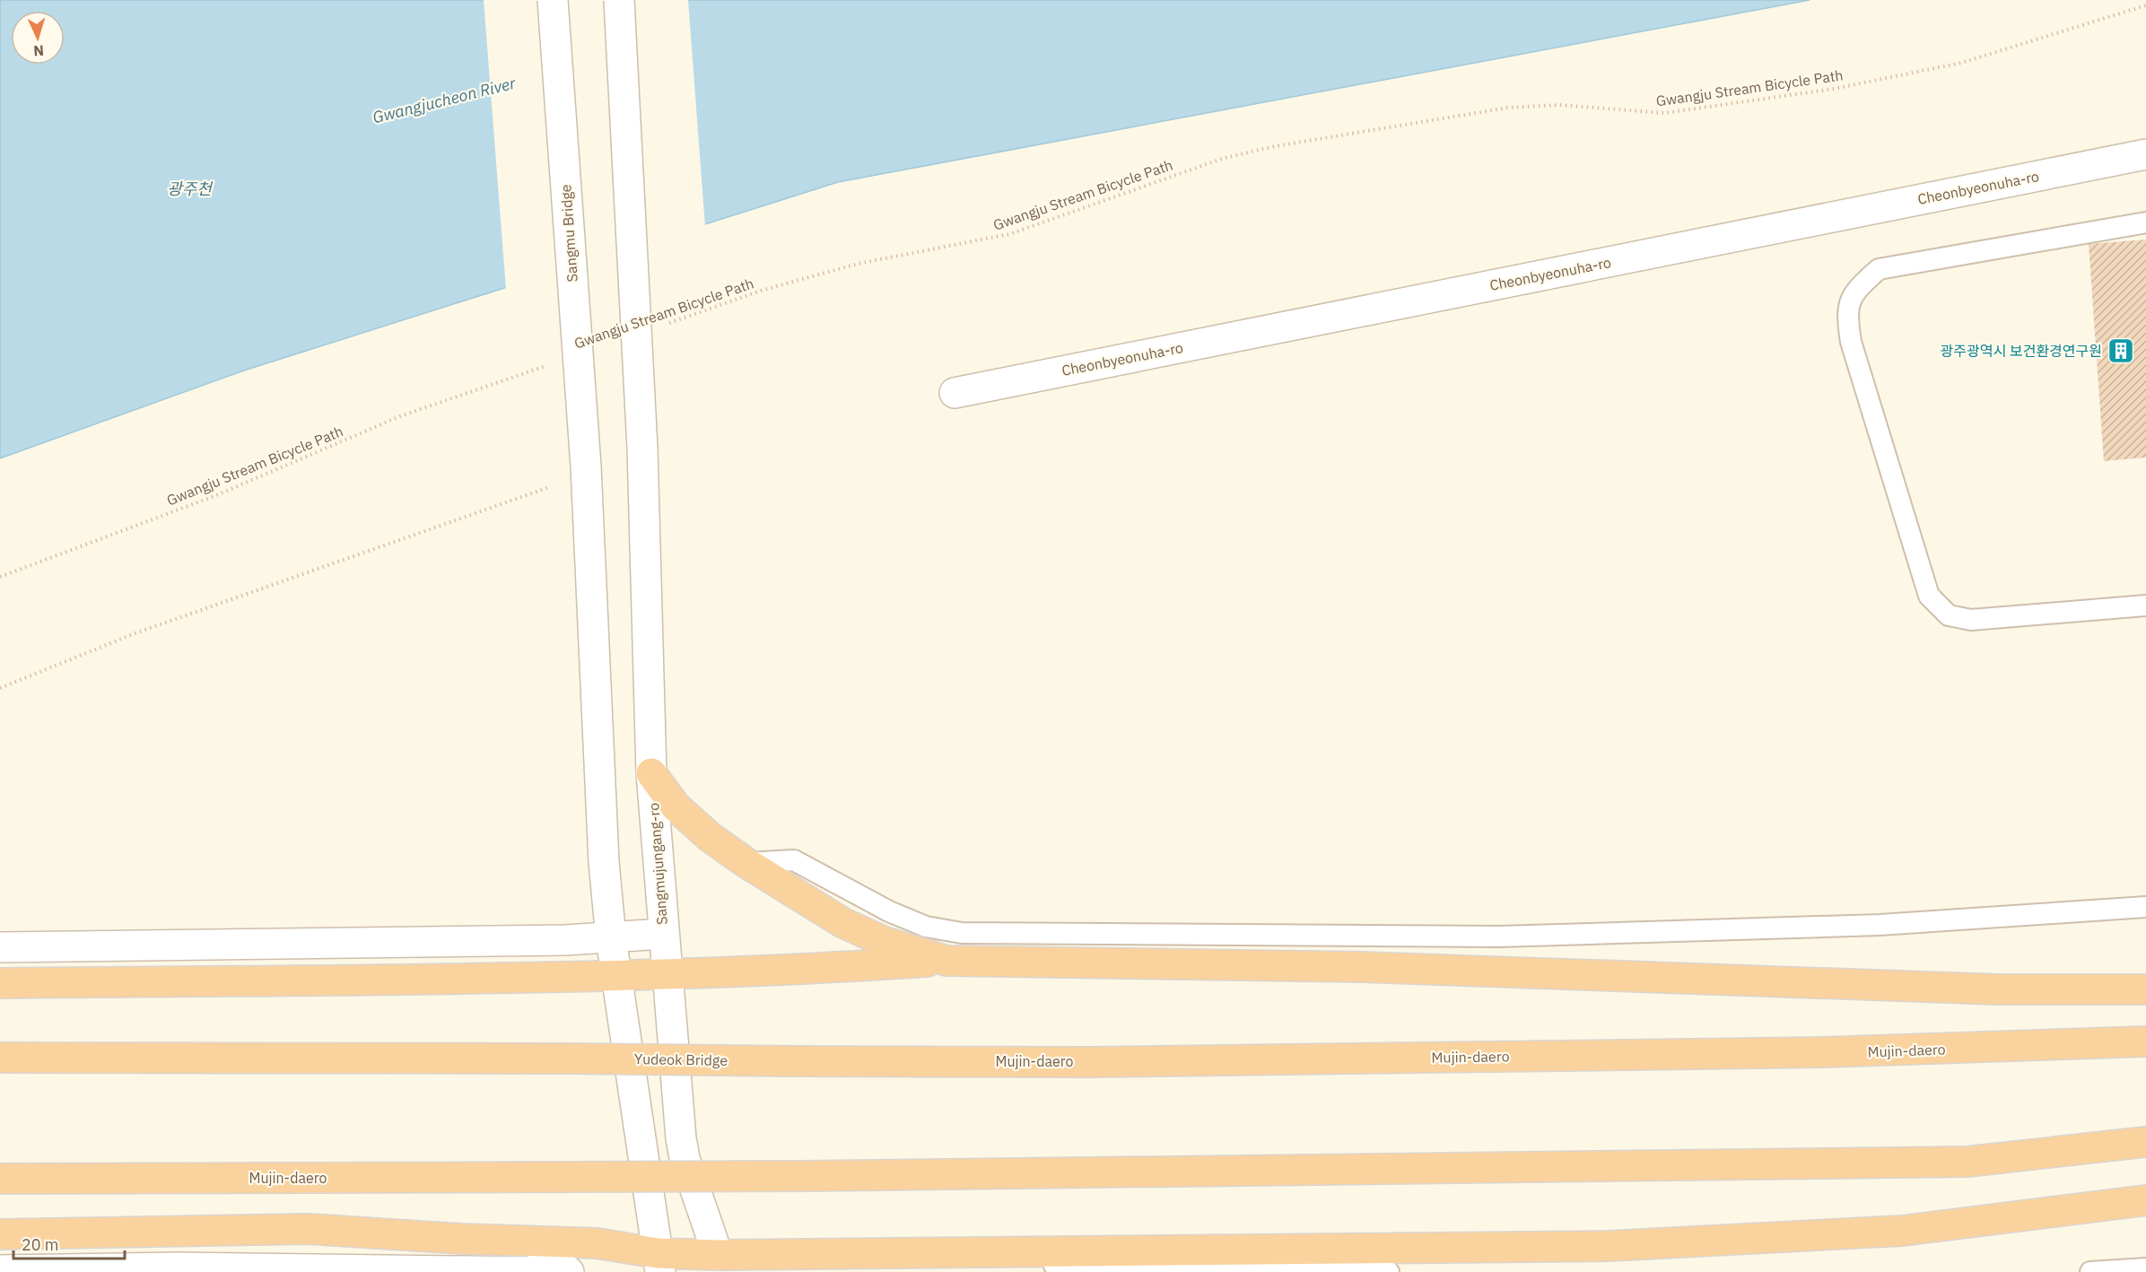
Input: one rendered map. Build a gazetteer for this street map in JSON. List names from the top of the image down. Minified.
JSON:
{"streets":{"highway":["Mujin-daero","Yudeok Bridge"],"street":["Cheonbyeonuha-ro","Sangmu Bridge","Sangmujungang-ro"],"path":["Gwangju Stream Bicycle Path"]},"crossings":[["Mujin-daero","Yudeok Bridge"]],"water":["Gwangjucheon River","광주천"],"places":{"building":["광주광역시 보건환경연구원"]},"scale_bar":"20 m","north":"bottom"}
